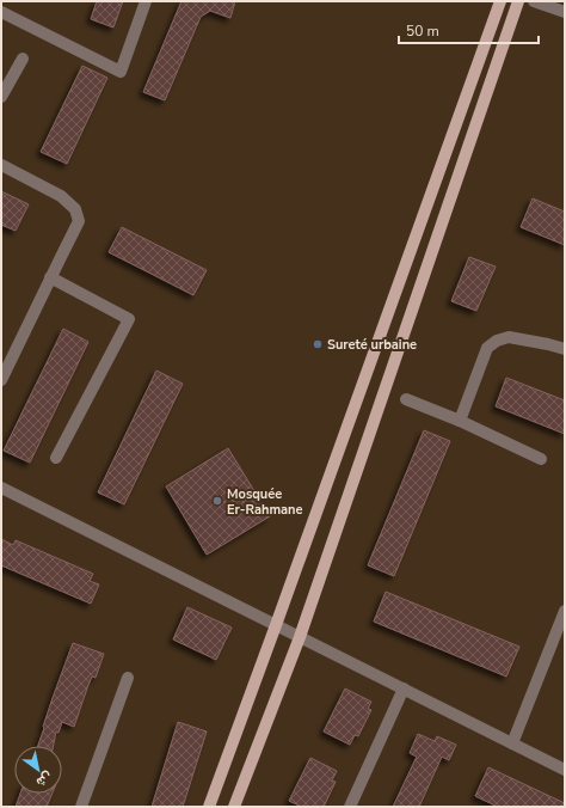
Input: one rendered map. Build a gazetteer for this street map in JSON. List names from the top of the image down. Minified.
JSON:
{"places":["Sureté urbaine","Mosquée Er-Rahmane"],"scale_bar":"50 m","north":"bottom right"}
